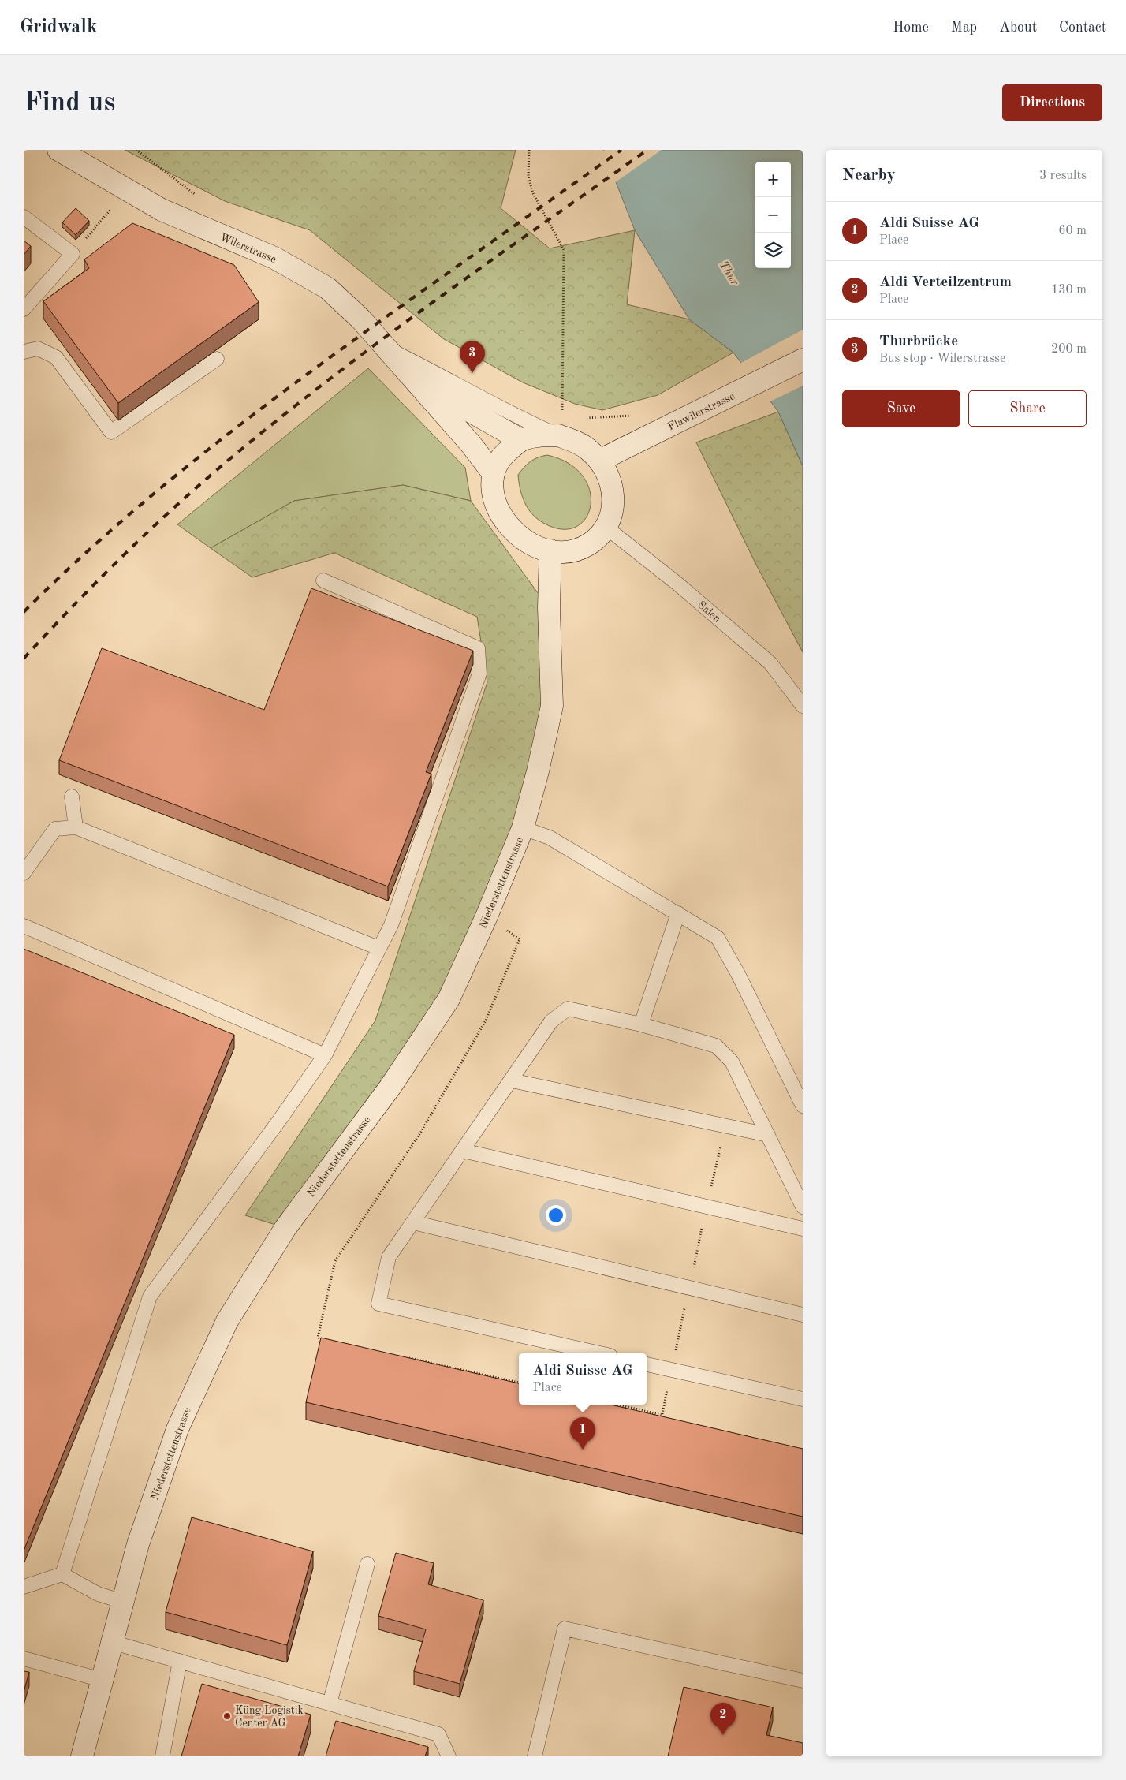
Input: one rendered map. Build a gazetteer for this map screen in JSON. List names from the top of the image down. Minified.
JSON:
{"streets":{"street":["Wilerstrasse","Flawilerstrasse","Niederstettenstrasse"],"lane":["Salen"]},"crossings":[["Wilerstrasse","Flawilerstrasse"],["Wilerstrasse","Salen"],["Wilerstrasse","Niederstettenstrasse"],["Flawilerstrasse","Salen"],["Flawilerstrasse","Niederstettenstrasse"],["Salen","Niederstettenstrasse"]],"water":["Thur"],"places":["Küng Logistik Center AG"],"page":{"header":"Gridwalk","nav":["Home","Map","About","Contact"],"buttons":["Directions",["Save","Share"]],"title":"Find us","heading":["Nearby","3 results"],"map_buttons":["+","−"],"list":[{"mark":"1","name":"Aldi Suisse AG","note":"Place","value":"60 m"},{"mark":"2","name":"Aldi Verteilzentrum","note":"Place","value":"130 m"},{"mark":"3","name":"Thurbrücke","note":"Bus stop · Wilerstrasse","value":"200 m"}],"pins":["3","1","2"],"popup":["Aldi Suisse AG","Place"]}}
